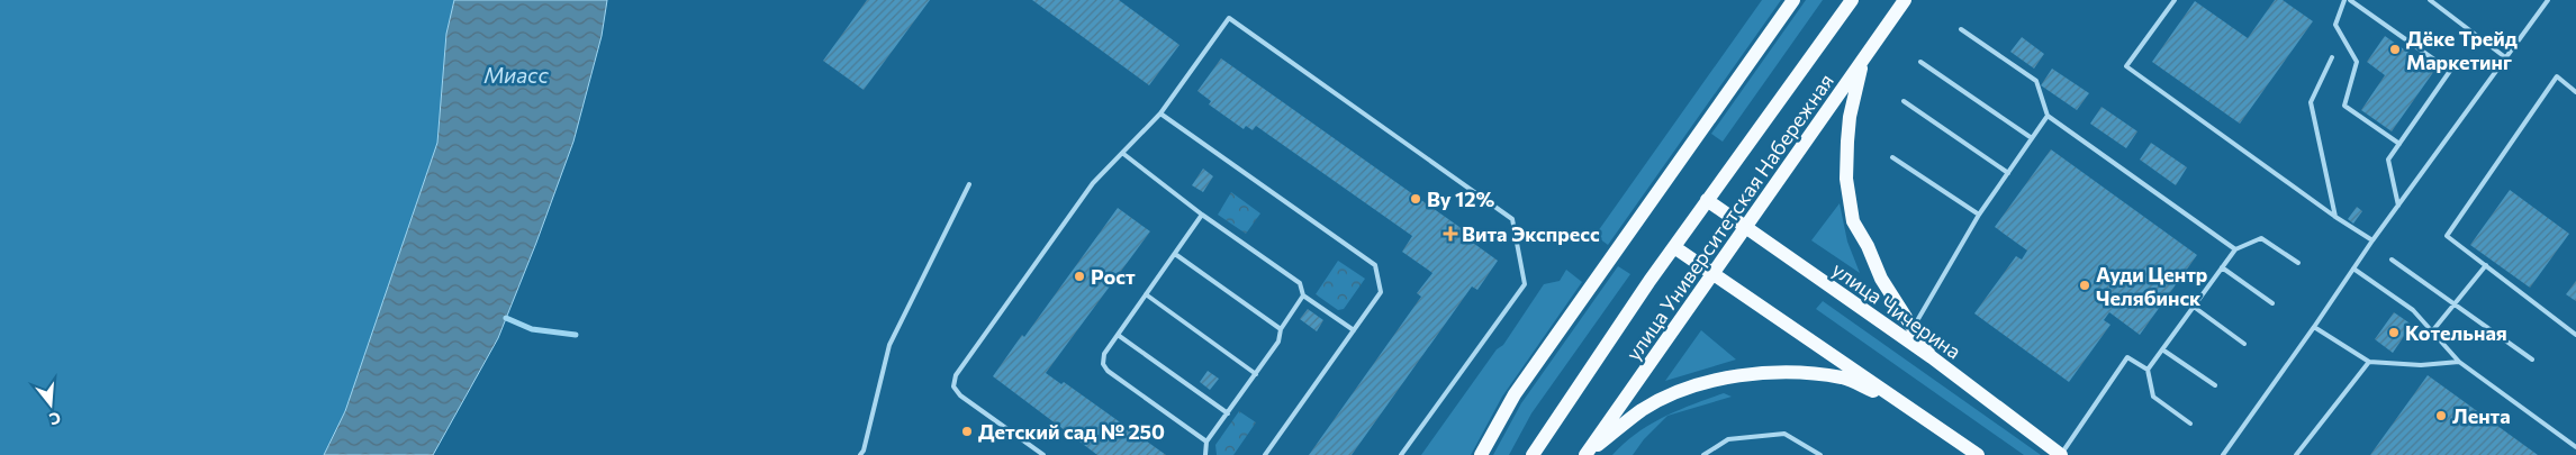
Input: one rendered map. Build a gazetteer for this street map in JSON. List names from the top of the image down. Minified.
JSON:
{"streets":{"main road":["улица Университетская Набережная","улица Чичерина"]},"crossings":[["улица Университетская Набережная","улица Чичерина"]],"water":["Миасс"],"places":{"other":["Дёке Трейд Маркетинг","Ву 12%","Рост","Ауди Центр Челябинск","Котельная","Лента","Детский сад № 250"],"health":["Вита Экспресс"]},"north":"bottom"}
